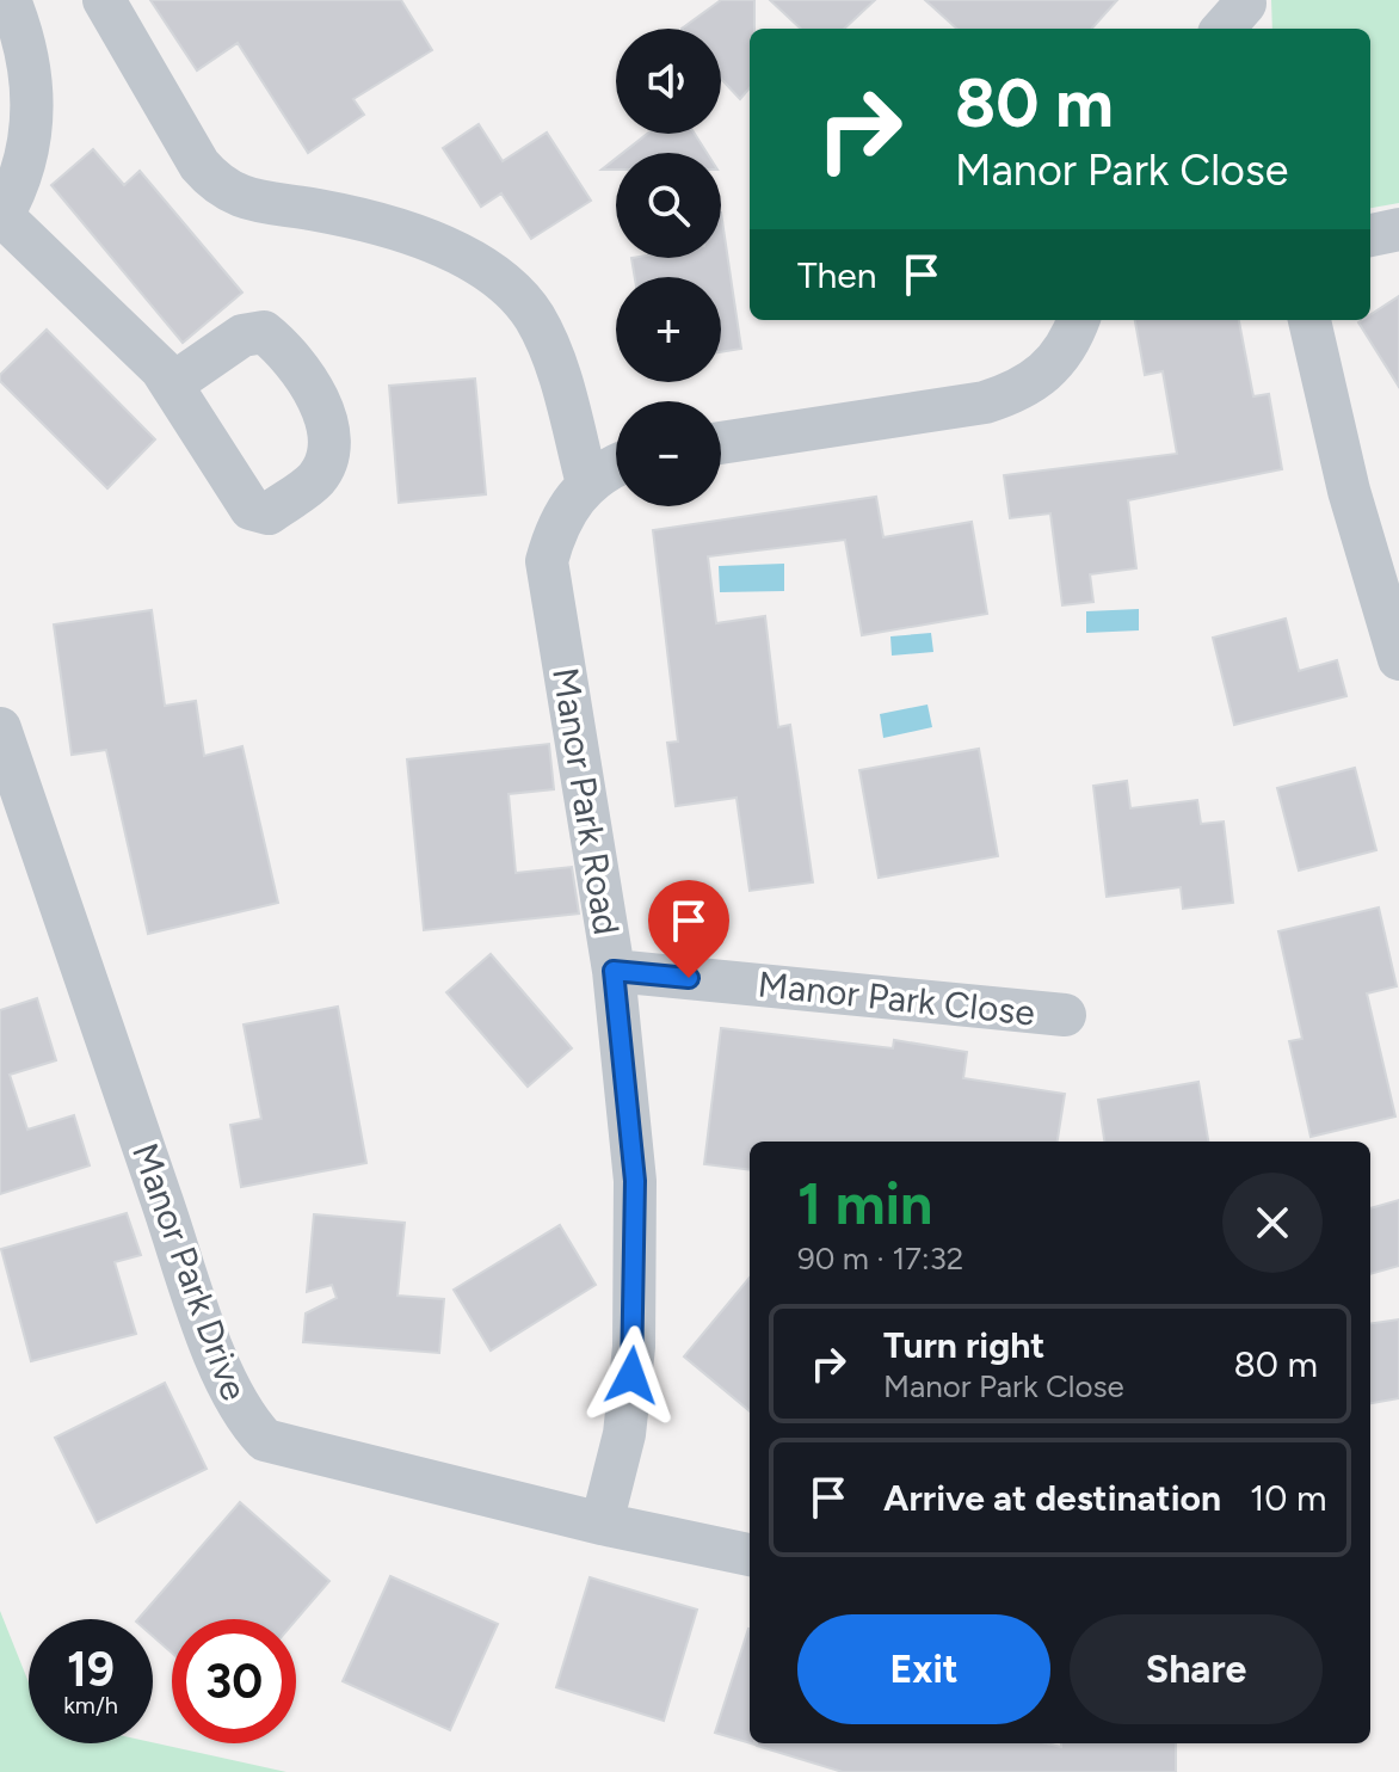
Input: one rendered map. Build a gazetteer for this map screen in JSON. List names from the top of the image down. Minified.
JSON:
{"streets":{"street":["Manor Park Road","Manor Park Close","Manor Park Drive"]},"crossings":[["Manor Park Road","Manor Park Close"],["Manor Park Road","Manor Park Drive"]],"page":{"map_buttons":["+","−"],"turn":["80 m","Manor Park Close"],"then":"Then","heading":["1 min","90 m · 17:32"],"list":[{"name":"Turn right","note":"Manor Park Close","value":"80 m"},{"name":"Arrive at destination","value":"10 m"}],"buttons":["Exit","Share"],"speed":"19 km/h","limit":"30"}}
